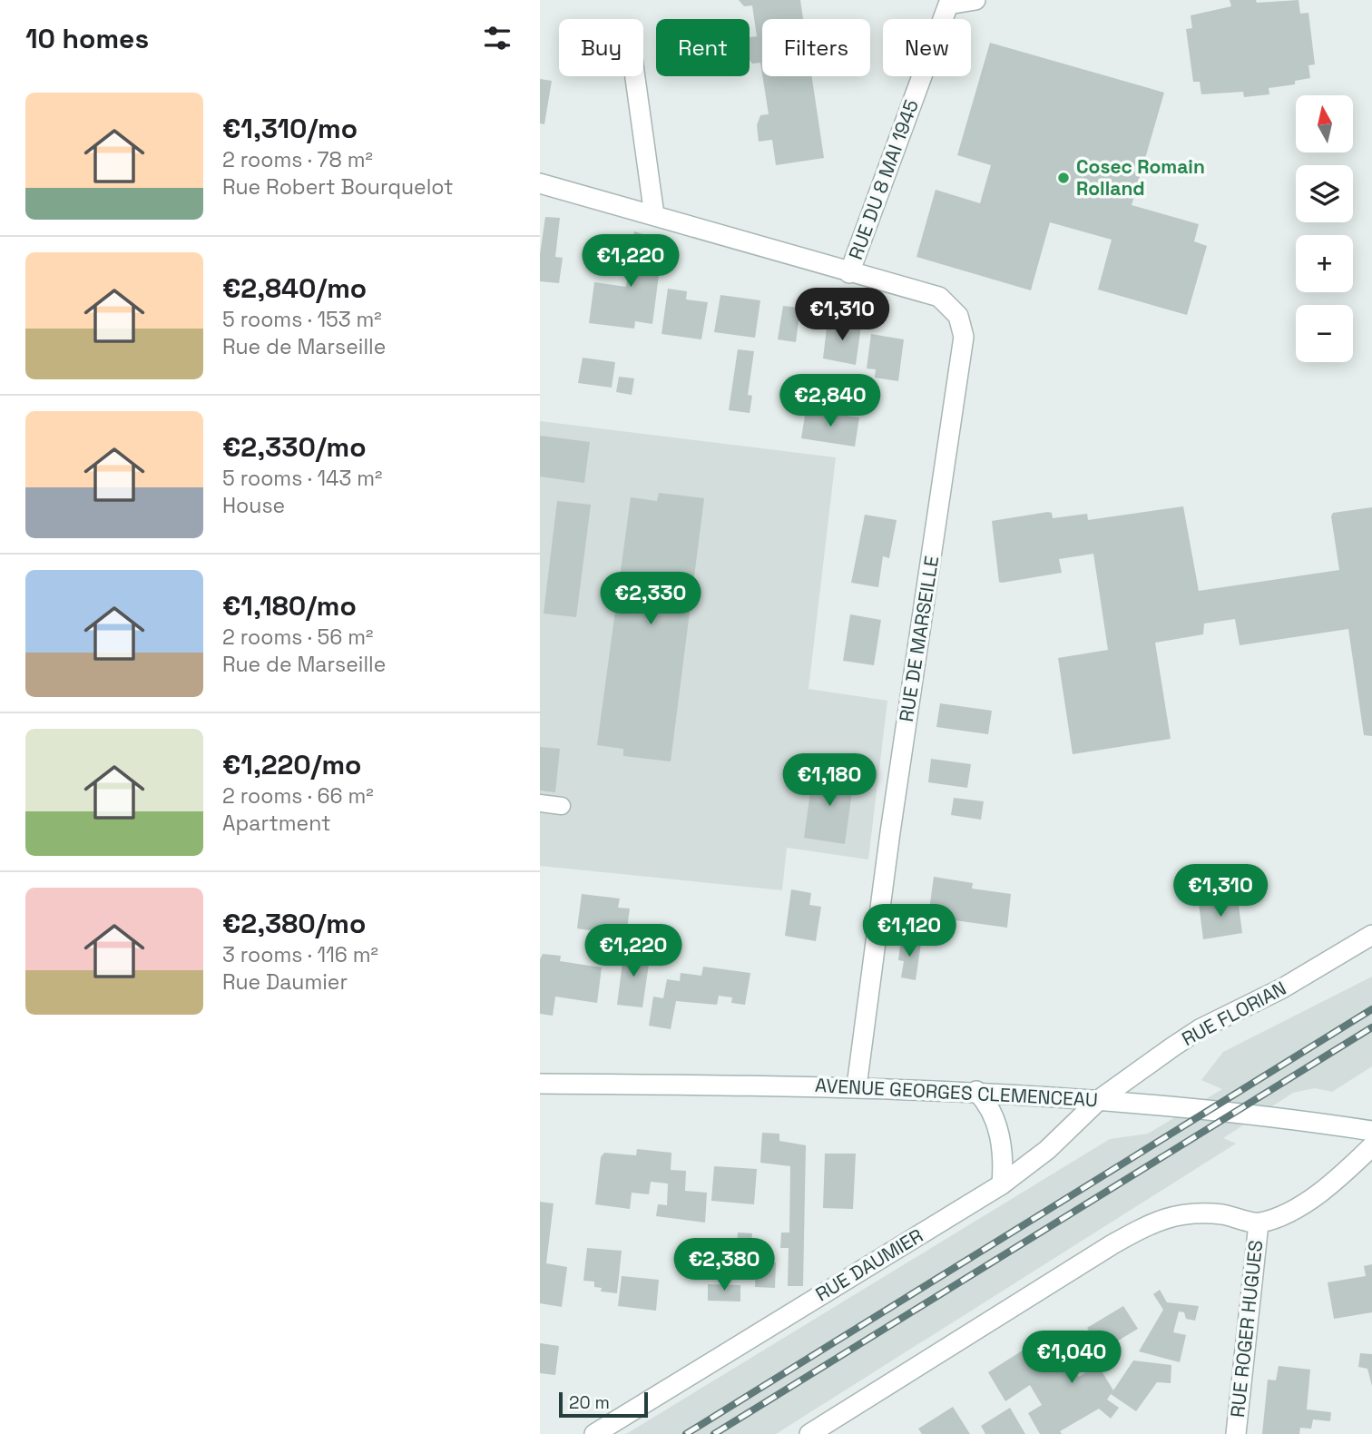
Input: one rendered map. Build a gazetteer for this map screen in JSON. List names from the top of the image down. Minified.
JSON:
{"streets":{"street":["RUE DU 8 MAI 1945","RUE DE MARSEILLE","RUE FLORIAN","AVENUE GEORGES CLEMENCEAU","RUE DAUMIER","RUE ROGER HUGUES"]},"crossings":[["RUE DU 8 MAI 1945","RUE DE MARSEILLE"],["RUE DE MARSEILLE","AVENUE GEORGES CLEMENCEAU"],["RUE FLORIAN","AVENUE GEORGES CLEMENCEAU"],["RUE FLORIAN","RUE DAUMIER"],["AVENUE GEORGES CLEMENCEAU","RUE DAUMIER"]],"places":["Cosec Romain Rolland"],"scale_bar":"20 m","north":"top","page":{"heading":"10 homes","chip":["Buy","Rent","Filters","New"],"list":[{"name":"€1,310/mo","note":"2 rooms · 78 m² · Rue Robert Bourquelot"},{"name":"€2,840/mo","note":"5 rooms · 153 m² · Rue de Marseille"},{"name":"€2,330/mo","note":"5 rooms · 143 m² · House"},{"name":"€1,180/mo","note":"2 rooms · 56 m² · Rue de Marseille"},{"name":"€1,220/mo","note":"2 rooms · 66 m² · Apartment"},{"name":"€2,380/mo","note":"3 rooms · 116 m² · Rue Daumier"}],"map_buttons":["+","−"],"price":["€1,220","€1,310","€2,840","€2,330","€1,180","€1,310","€1,120","€1,220","€2,380","€1,040"],"scale":"20 m"}}
